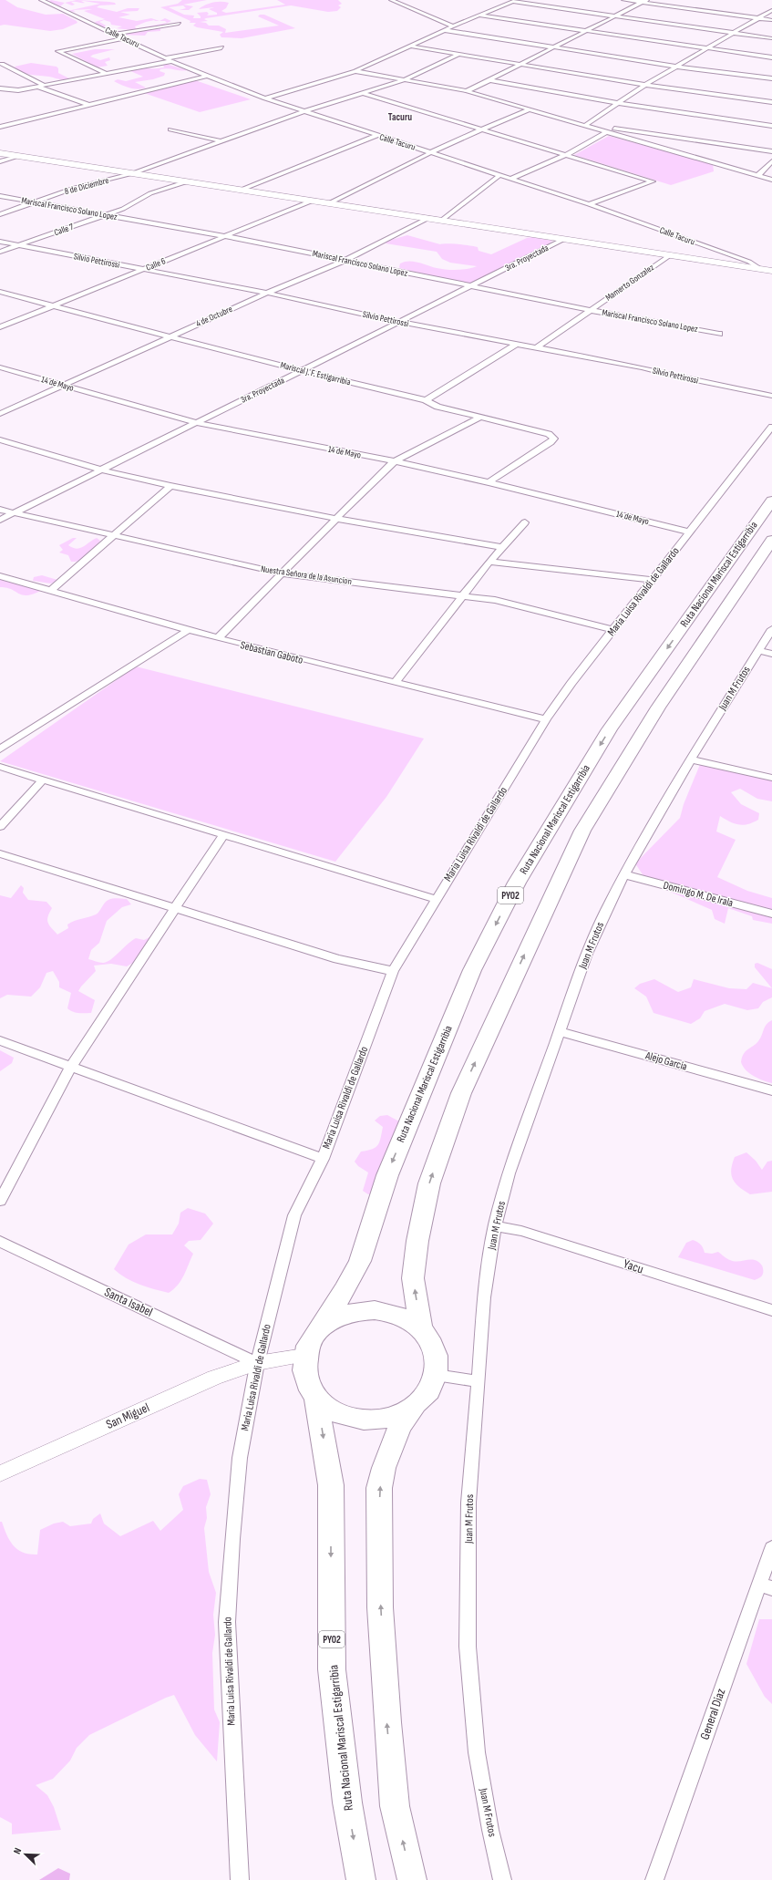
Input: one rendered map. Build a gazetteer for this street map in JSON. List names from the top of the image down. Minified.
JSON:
{"streets":{"highway":["Ruta Nacional Mariscal Estigarribia","PY02"],"street":["Calle Tacuru","8 de Diciembre","Mariscal Francisco Solano Lopez","Calle 7","3ra. Proyectada","Silvio Pettirossi","Calle 6","Mamerto Gonzalez","4 de Octubre","Mariscal J. F. Estigarribia","14 de Mayo","Nuestra Señora de la Asuncion","Maria Luisa Rivaldi de Gallardo","Sebastian Gaboto","Juan M Frutos","Domingo M. De Irala","Alejo Garcia","Yacu","Santa Isabel","San Miguel","General Diaz"]},"crossings":[["Calle Tacuru","8 de Diciembre"],["8 de Diciembre","Mariscal Francisco Solano Lopez"],["Mariscal Francisco Solano Lopez","Calle 7"],["Mariscal Francisco Solano Lopez","3ra. Proyectada"],["Mariscal Francisco Solano Lopez","Calle 6"],["Mariscal Francisco Solano Lopez","Mamerto Gonzalez"],["Mariscal Francisco Solano Lopez","4 de Octubre"],["Calle 7","Silvio Pettirossi"],["3ra. Proyectada","Silvio Pettirossi"],["3ra. Proyectada","Mariscal J. F. Estigarribia"],["3ra. Proyectada","14 de Mayo"],["3ra. Proyectada","Nuestra Señora de la Asuncion"],["Silvio Pettirossi","Calle 6"],["Silvio Pettirossi","Mamerto Gonzalez"],["Silvio Pettirossi","4 de Octubre"],["Calle 6","Mariscal J. F. Estigarribia"],["4 de Octubre","Mariscal J. F. Estigarribia"],["4 de Octubre","14 de Mayo"],["Mariscal J. F. Estigarribia","14 de Mayo"],["14 de Mayo","Maria Luisa Rivaldi de Gallardo"],["Ruta Nacional Mariscal Estigarribia","PY02"],["Ruta Nacional Mariscal Estigarribia","San Miguel"],["Nuestra Señora de la Asuncion","Maria Luisa Rivaldi de Gallardo"],["Maria Luisa Rivaldi de Gallardo","Sebastian Gaboto"],["Maria Luisa Rivaldi de Gallardo","Santa Isabel"],["Maria Luisa Rivaldi de Gallardo","San Miguel"],["Juan M Frutos","Domingo M. De Irala"],["Juan M Frutos","Alejo Garcia"],["Juan M Frutos","Yacu"],["PY02","San Miguel"],["Santa Isabel","San Miguel"]],"districts":["Tacuru"],"north":"top left"}
